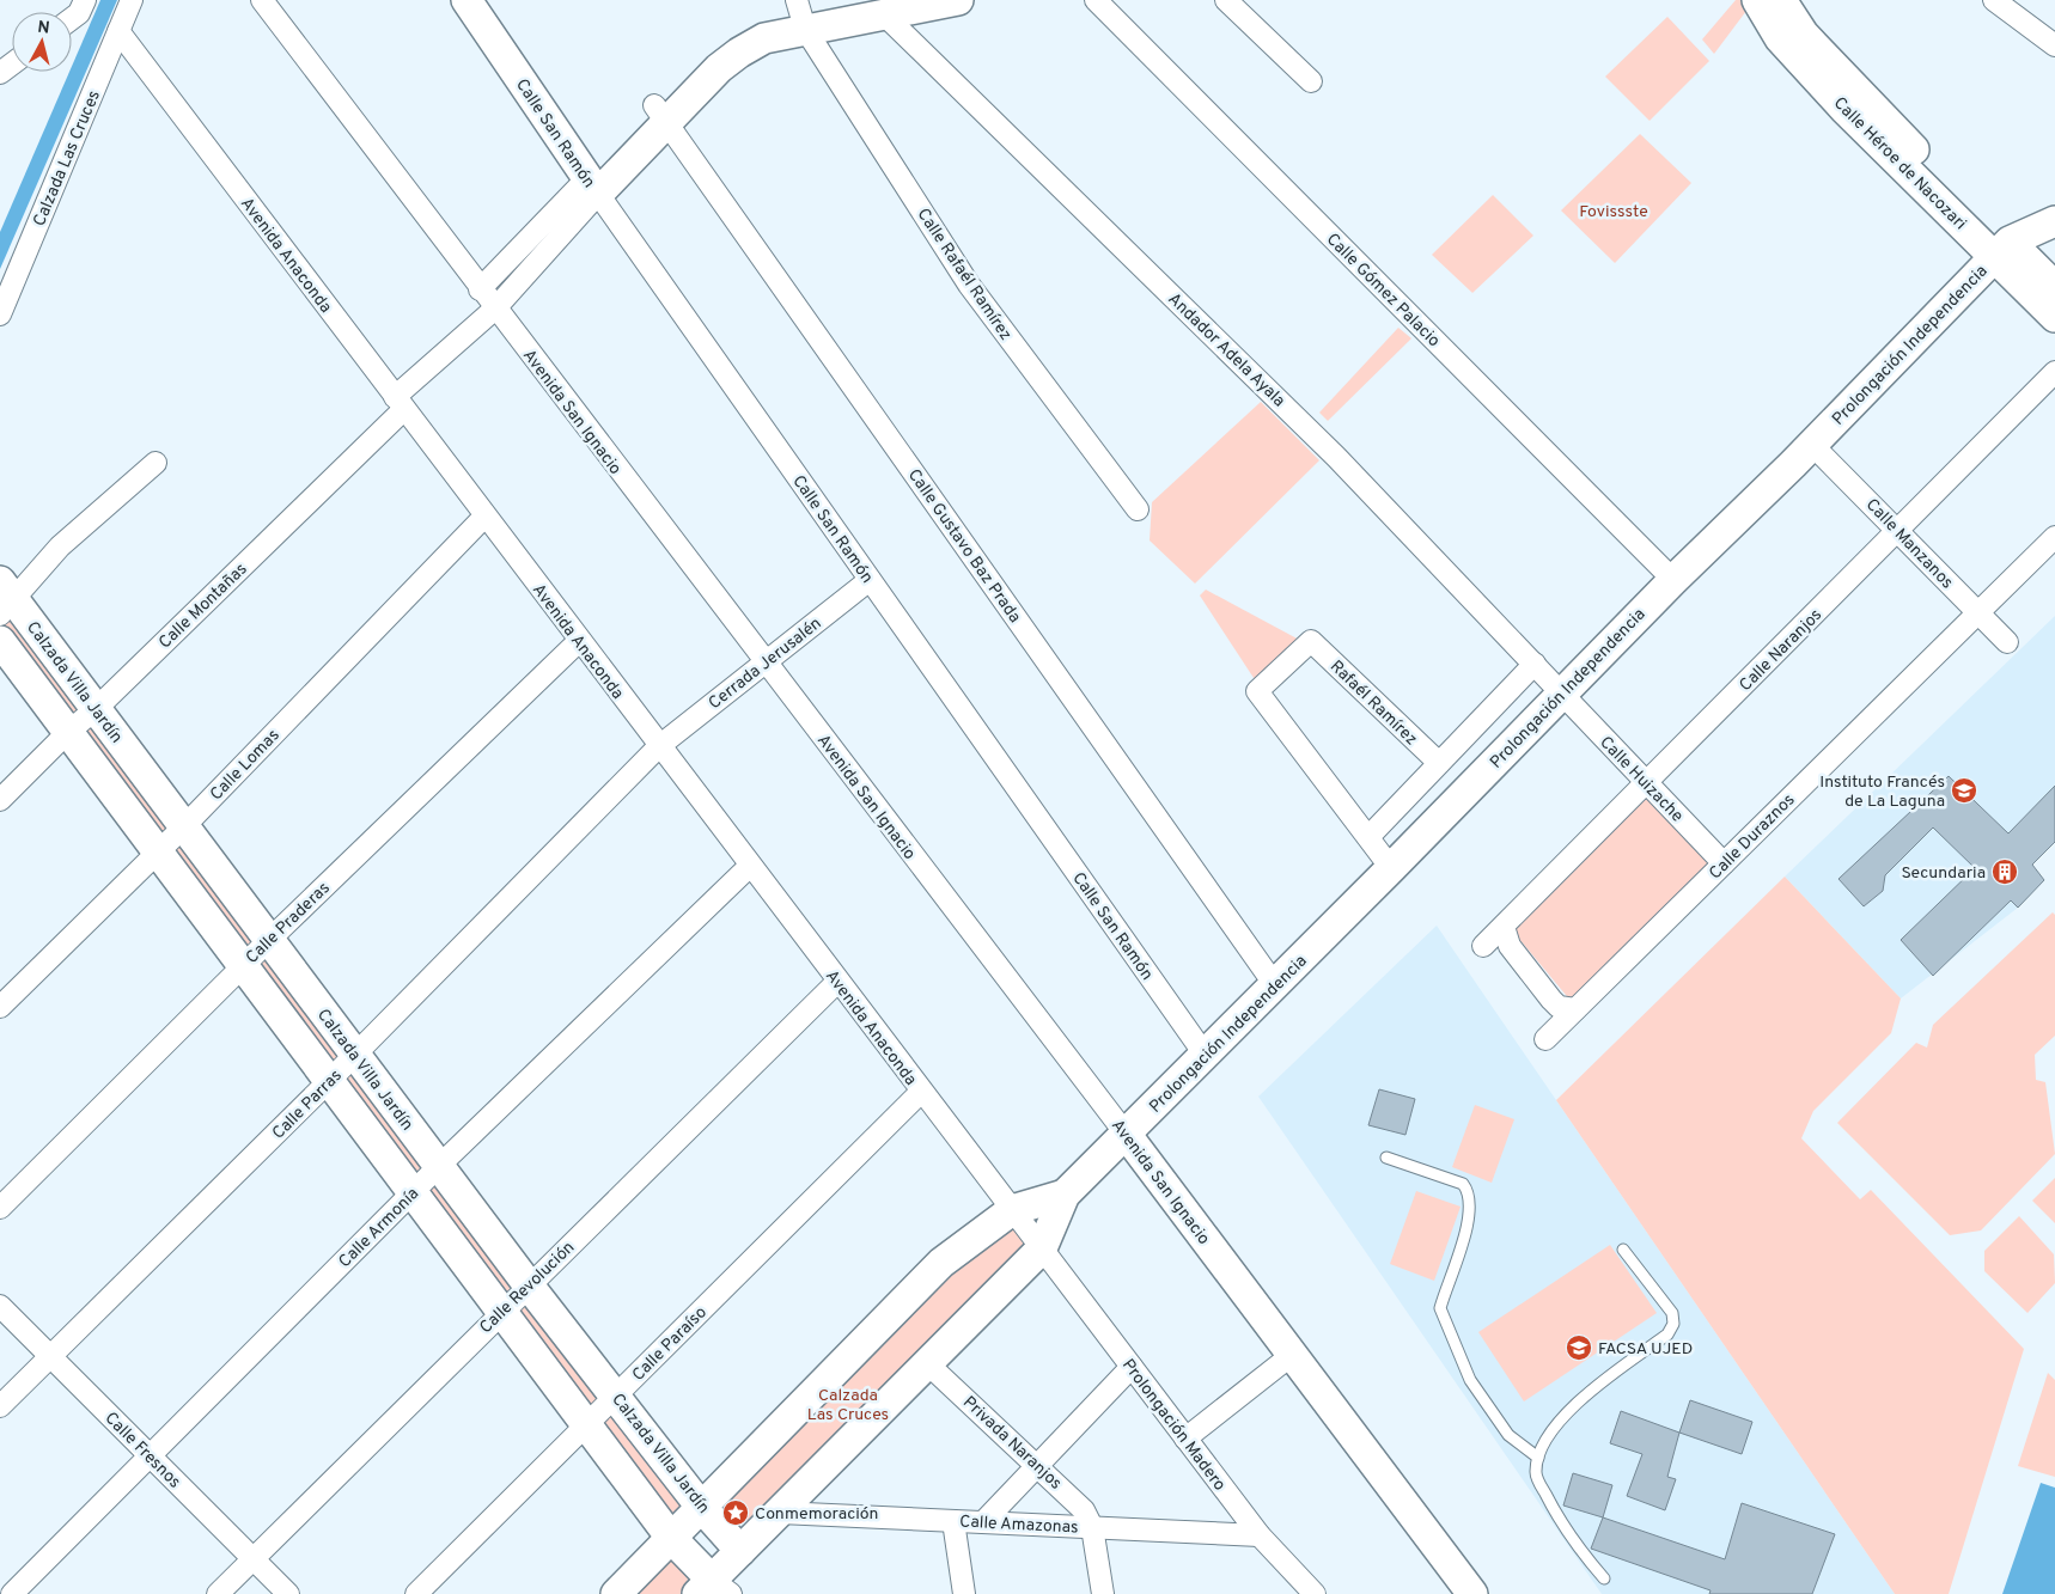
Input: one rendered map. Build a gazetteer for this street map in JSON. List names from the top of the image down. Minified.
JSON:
{"streets":{"street":["Calle San Ramón","Calzada Las Cruces","Calle Héroe de Nacozari","Avenida Anaconda","Calle Rafaél Ramírez","Calle Gómez Palacio","Prolongación Independencia","Andador Adela Ayala","Avenida San Ignacio","Calle Manzanos","Calle Gustavo Baz Prada","Calle Montañas","Calle Naranjos","Cerrada Jerusalén","Calzada Villa Jardín","Rafaél Ramírez","Calle Lomas","Calle Huizache","Calle Duraznos","Calle Praderas","Calle Parras","Calle Armonía","Calle Revolución","Calle Paraíso","Prolongación Madero","Privada Naranjos","Calle Fresnos","Calle Amazonas"]},"crossings":[["Calle San Ramón","Prolongación Independencia"],["Calle San Ramón","Calle Montañas"],["Calle San Ramón","Cerrada Jerusalén"],["Calzada Las Cruces","Avenida Anaconda"],["Calle Héroe de Nacozari","Prolongación Independencia"],["Avenida Anaconda","Calle Montañas"],["Avenida Anaconda","Cerrada Jerusalén"],["Avenida Anaconda","Calle Lomas"],["Avenida Anaconda","Calle Praderas"],["Avenida Anaconda","Calle Parras"],["Avenida Anaconda","Calle Armonía"],["Avenida Anaconda","Calle Revolución"],["Avenida Anaconda","Calle Paraíso"],["Avenida Anaconda","Prolongación Madero"],["Calle Gómez Palacio","Prolongación Independencia"],["Prolongación Independencia","Andador Adela Ayala"],["Prolongación Independencia","Avenida San Ignacio"],["Prolongación Independencia","Calle Manzanos"],["Prolongación Independencia","Calle Gustavo Baz Prada"],["Prolongación Independencia","Calle Huizache"],["Andador Adela Ayala","Calle Huizache"],["Avenida San Ignacio","Calle Montañas"],["Avenida San Ignacio","Cerrada Jerusalén"],["Calle Manzanos","Calle Naranjos"],["Calle Manzanos","Calle Duraznos"],["Calle Montañas","Calzada Villa Jardín"],["Calle Naranjos","Calle Huizache"],["Cerrada Jerusalén","Calle Parras"],["Calzada Villa Jardín","Calle Lomas"],["Calzada Villa Jardín","Calle Praderas"],["Calzada Villa Jardín","Calle Parras"],["Calzada Villa Jardín","Calle Armonía"],["Calzada Villa Jardín","Calle Revolución"],["Calzada Villa Jardín","Calle Paraíso"],["Calle Huizache","Calle Duraznos"],["Calle Parras","Calle Fresnos"],["Calle Armonía","Calle Fresnos"],["Calle Revolución","Calle Fresnos"],["Prolongación Madero","Calle Amazonas"],["Privada Naranjos","Calle Amazonas"]],"parks":["Fovissste","Calzada Las Cruces"],"places":{"school or university":["Instituto Francés de La Laguna","FACSA UJED"],"building":["Secundaria"],"place":["Conmemoración"]},"north":"top"}
